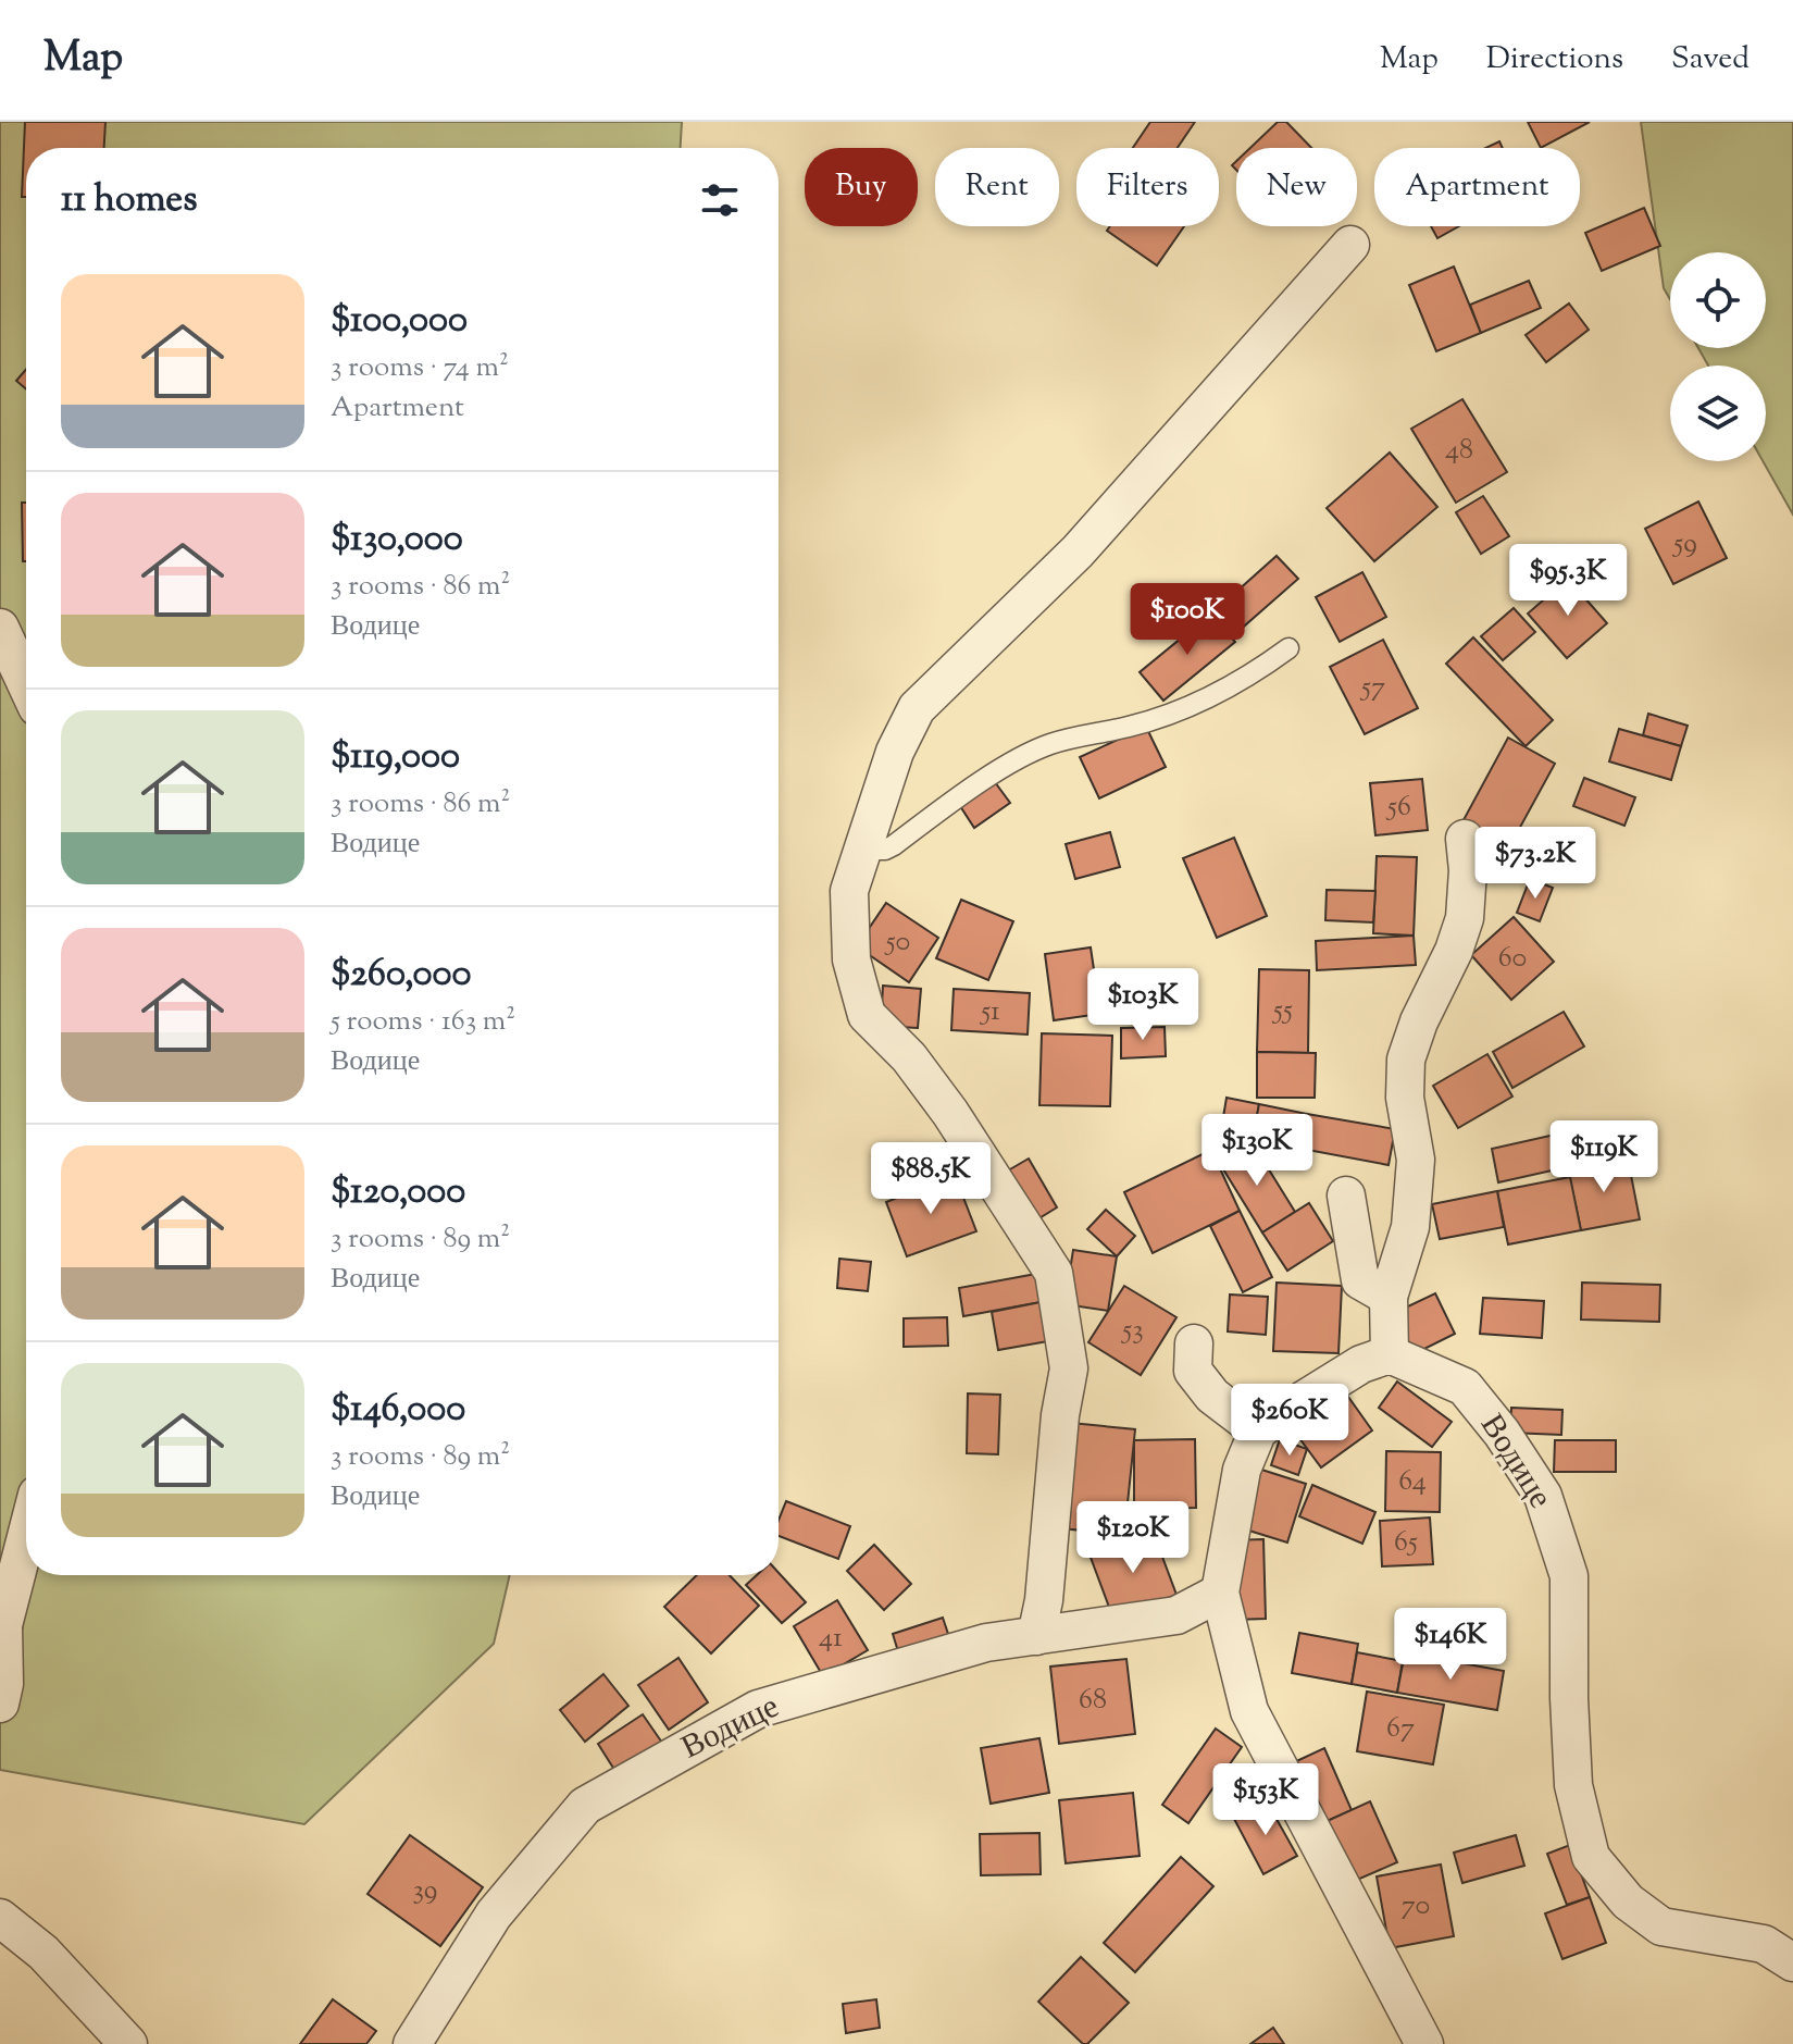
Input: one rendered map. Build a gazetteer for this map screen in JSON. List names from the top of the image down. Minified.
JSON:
{"streets":{"street":["Водице"]},"house_numbers":["48","59","57","56","50","60","55","51","53","64","65","41","68","67","39","70"],"page":{"header":"Map","nav":["Map","Directions","Saved"],"chip":["Buy","Rent","Filters","New","Apartment"],"heading":"11 homes","list":[{"name":"$100,000","note":"3 rooms · 74 m² · Apartment"},{"name":"$130,000","note":"3 rooms · 86 m² · Водице"},{"name":"$119,000","note":"3 rooms · 86 m² · Водице"},{"name":"$260,000","note":"5 rooms · 163 m² · Водице"},{"name":"$120,000","note":"3 rooms · 89 m² · Водице"},{"name":"$146,000","note":"3 rooms · 89 m² · Водице"}],"price":["$95.3K","$100K","$73.2K","$103K","$130K","$119K","$88.5K","$260K","$120K","$146K","$153K"]}}
